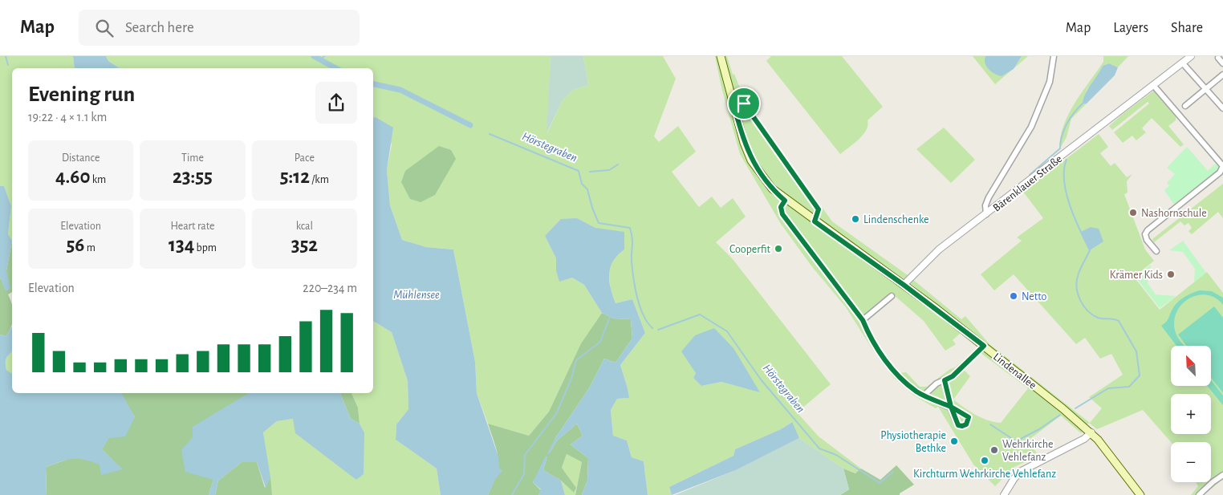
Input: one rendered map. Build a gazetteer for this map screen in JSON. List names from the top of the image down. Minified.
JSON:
{"streets":{"main road":["Lindenallee"],"street":["Bärenklauer Straße"]},"crossings":[["Bärenklauer Straße","Lindenallee"]],"water":["Hörstegraben","Mühlensee"],"places":["Nashornschule","Lindenschenke","Cooperfit","Krämer Kids","Netto","Physiotherapie Bethke","Wehrkirche Vehlefanz","Kirchturm Wehrkirche Vehlefanz"],"north":"top left","page":{"header":"Map","search":"Search here","nav":["Map","Layers","Share"],"heading":["Evening run","19:22 · 4 × 1.1 km"],"stats":[["Distance","4.60 km"],["Time","23:55"],["Pace","5:12 /km"],["Elevation","56 m"],["Heart rate","134 bpm"],["kcal","352"]],"chart":["Elevation","220–234 m"],"map_buttons":["+","−"]}}
